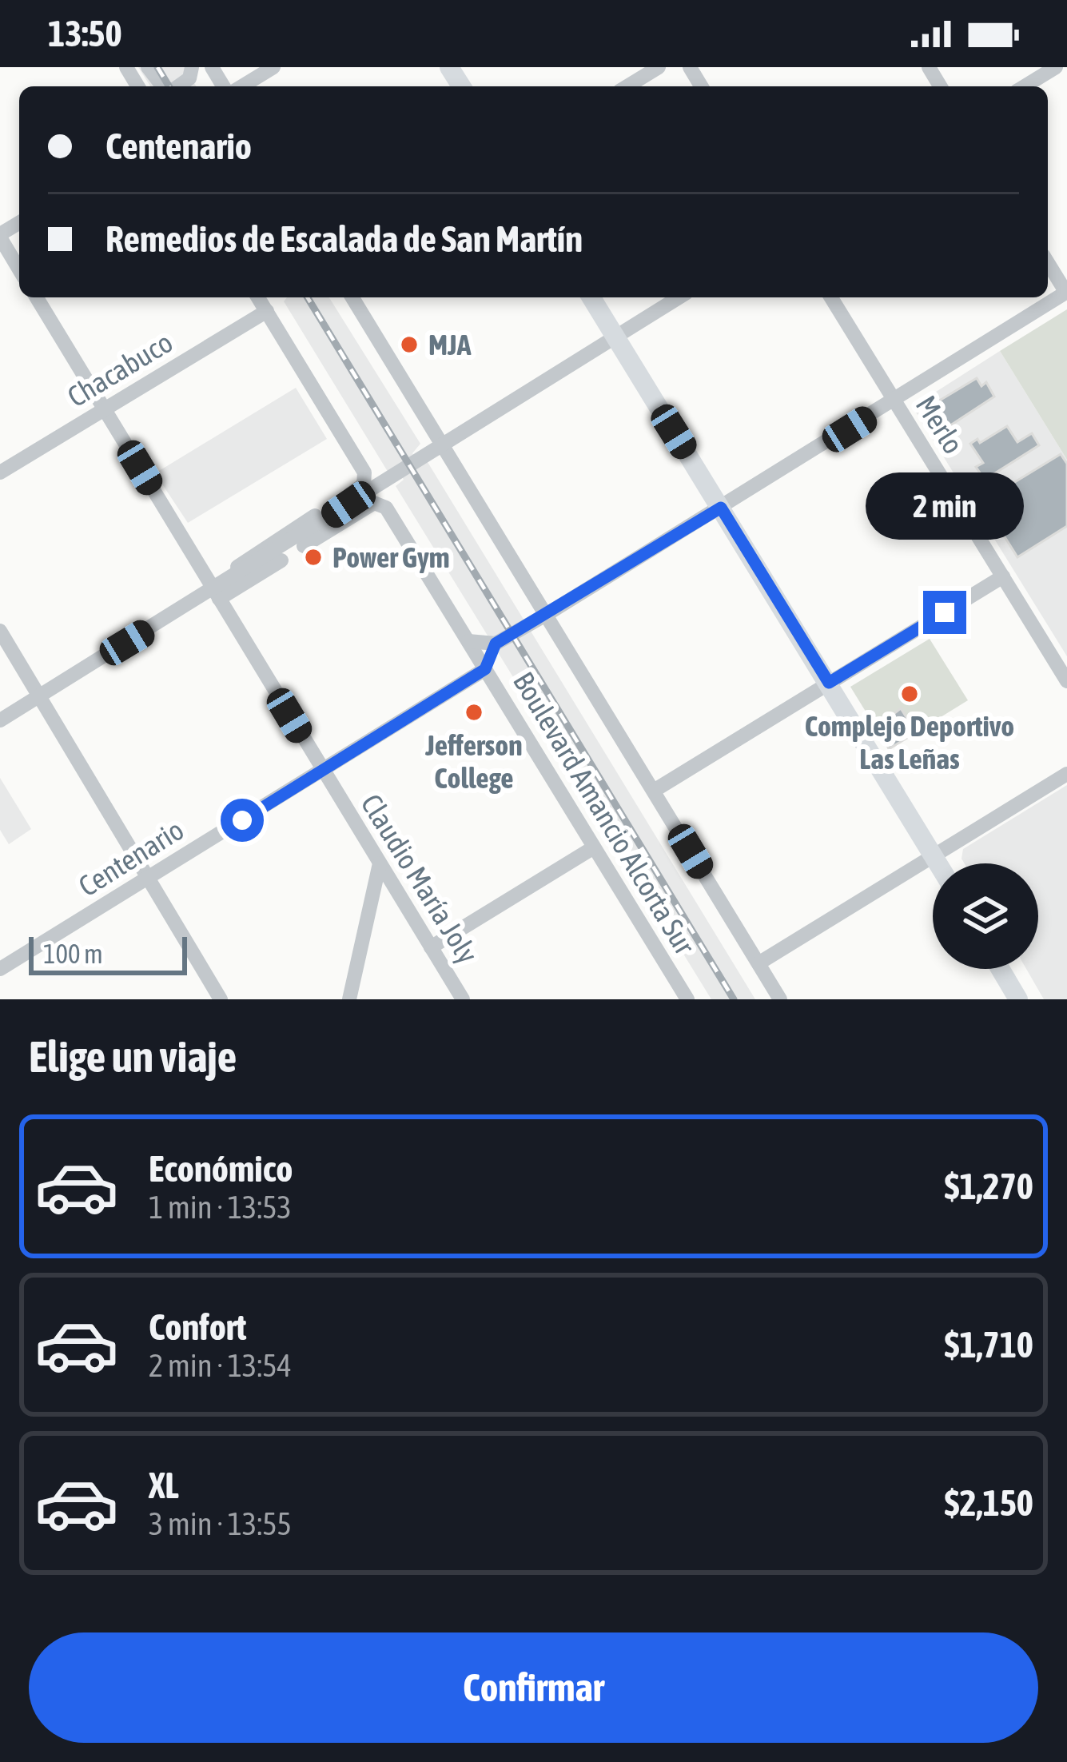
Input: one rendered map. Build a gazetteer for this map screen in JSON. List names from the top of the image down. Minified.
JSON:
{"streets":{"street":["Chacabuco","Merlo","Boulevard Amancio Alcorta Sur","Centenario","Claudio María Joly"]},"crossings":[["Chacabuco","Claudio María Joly"],["Boulevard Amancio Alcorta Sur","Centenario"],["Boulevard Amancio Alcorta Sur","Claudio María Joly"],["Centenario","Claudio María Joly"]],"places":["MJA","Power Gym","Complejo Deportivo Las Leñas","Jefferson College"],"scale_bar":"100 m","page":{"status":"13:50","banner":["Centenario","Remedios de Escalada de San Martín"],"bubble":"2 min","scale":"100 m","heading":"Elige un viaje","list":[{"name":"Económico","note":"1 min · 13:53","value":"$1,270"},{"name":"Confort","note":"2 min · 13:54","value":"$1,710"},{"name":"XL","note":"3 min · 13:55","value":"$2,150"}],"buttons":"Confirmar"}}
